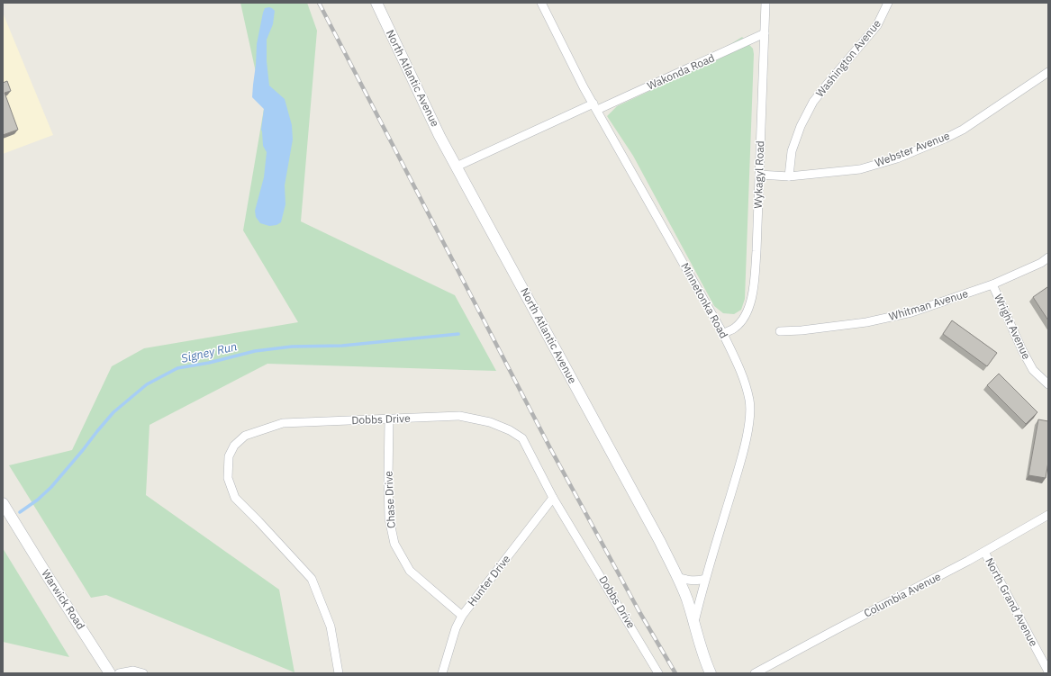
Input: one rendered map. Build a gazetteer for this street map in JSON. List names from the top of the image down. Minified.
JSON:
{"streets":{"street":["Washington Avenue","Wakonda Road","North Atlantic Avenue","Webster Avenue","Wykagyl Road","Minnetonka Road","Whitman Avenue","Wright Avenue","Dobbs Drive","Chase Drive","Hunter Drive","Columbia Avenue","Warwick Road","North Grand Avenue"]},"crossings":[["Washington Avenue","Webster Avenue"],["Wakonda Road","North Atlantic Avenue"],["Wakonda Road","Wykagyl Road"],["Wakonda Road","Minnetonka Road"],["North Atlantic Avenue","Minnetonka Road"],["Webster Avenue","Wykagyl Road"],["Wykagyl Road","Minnetonka Road"],["Whitman Avenue","Wright Avenue"],["Dobbs Drive","Chase Drive"],["Dobbs Drive","Hunter Drive"],["Chase Drive","Hunter Drive"],["Columbia Avenue","North Grand Avenue"]],"water":["Signey Run"]}
